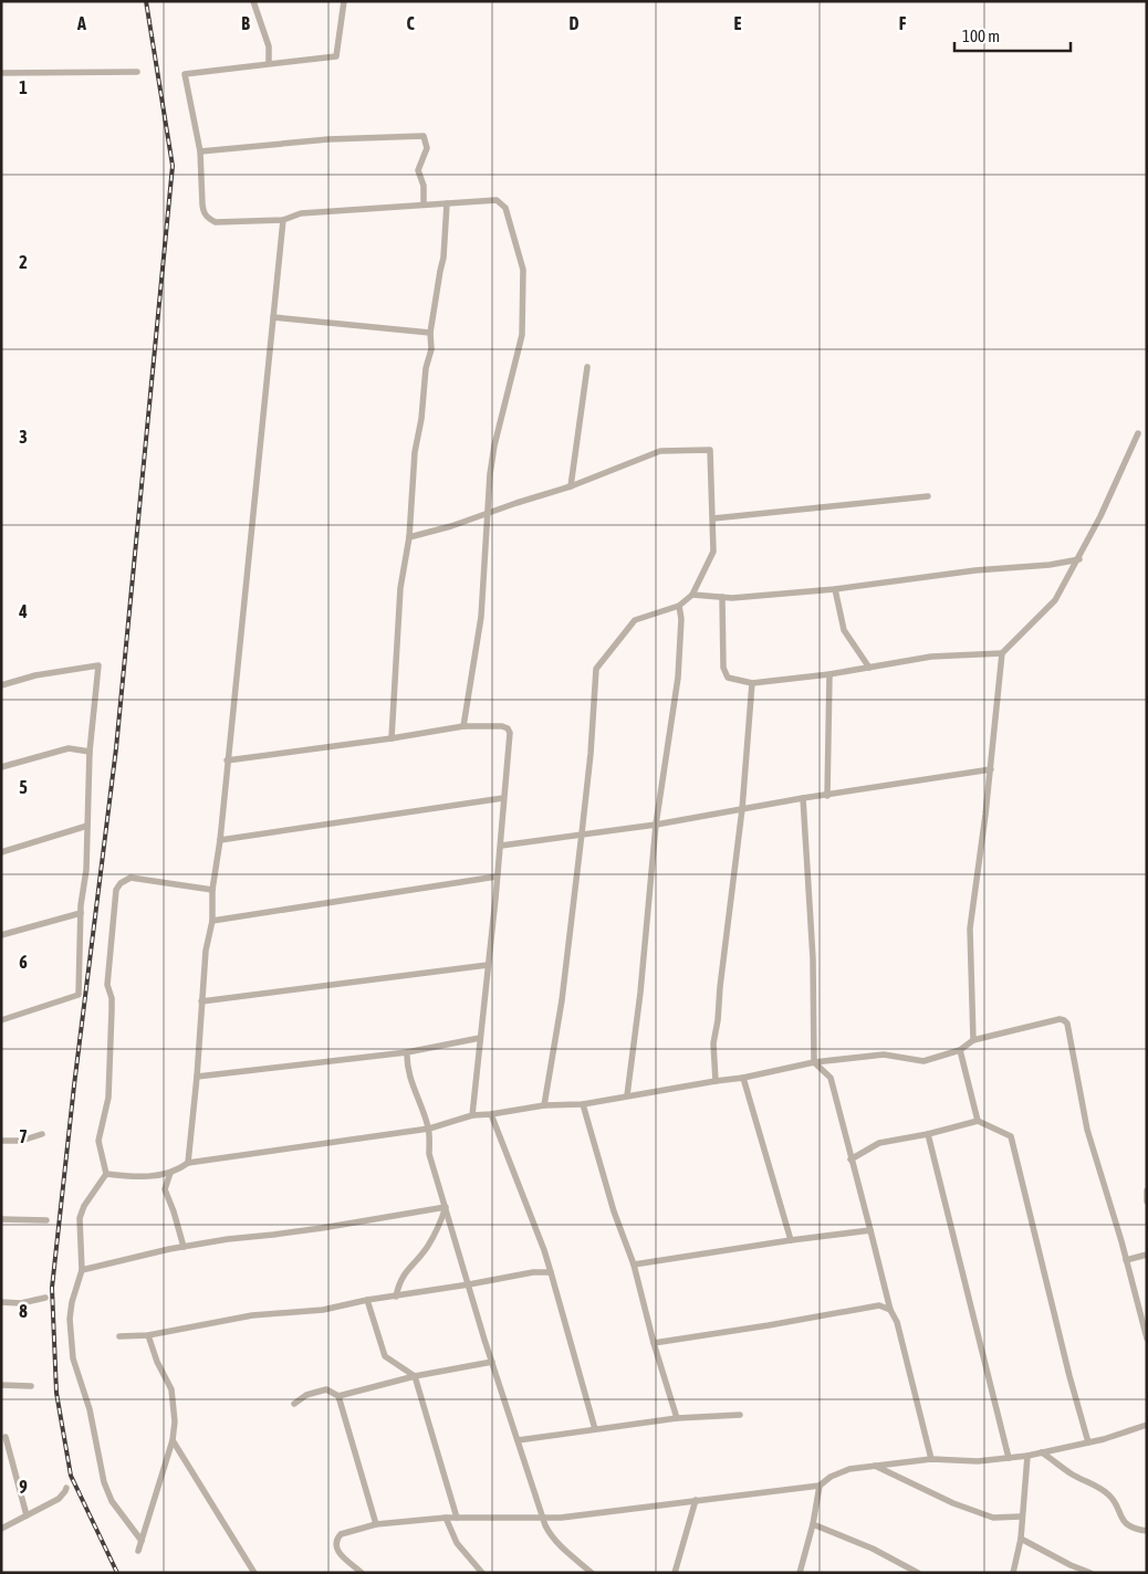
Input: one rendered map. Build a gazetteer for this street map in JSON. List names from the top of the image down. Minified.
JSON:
{"scale_bar":"100 m","grid":{"columns":["A","B","C","D","E","F"],"rows":["1","2","3","4","5","6","7","8","9"]}}
